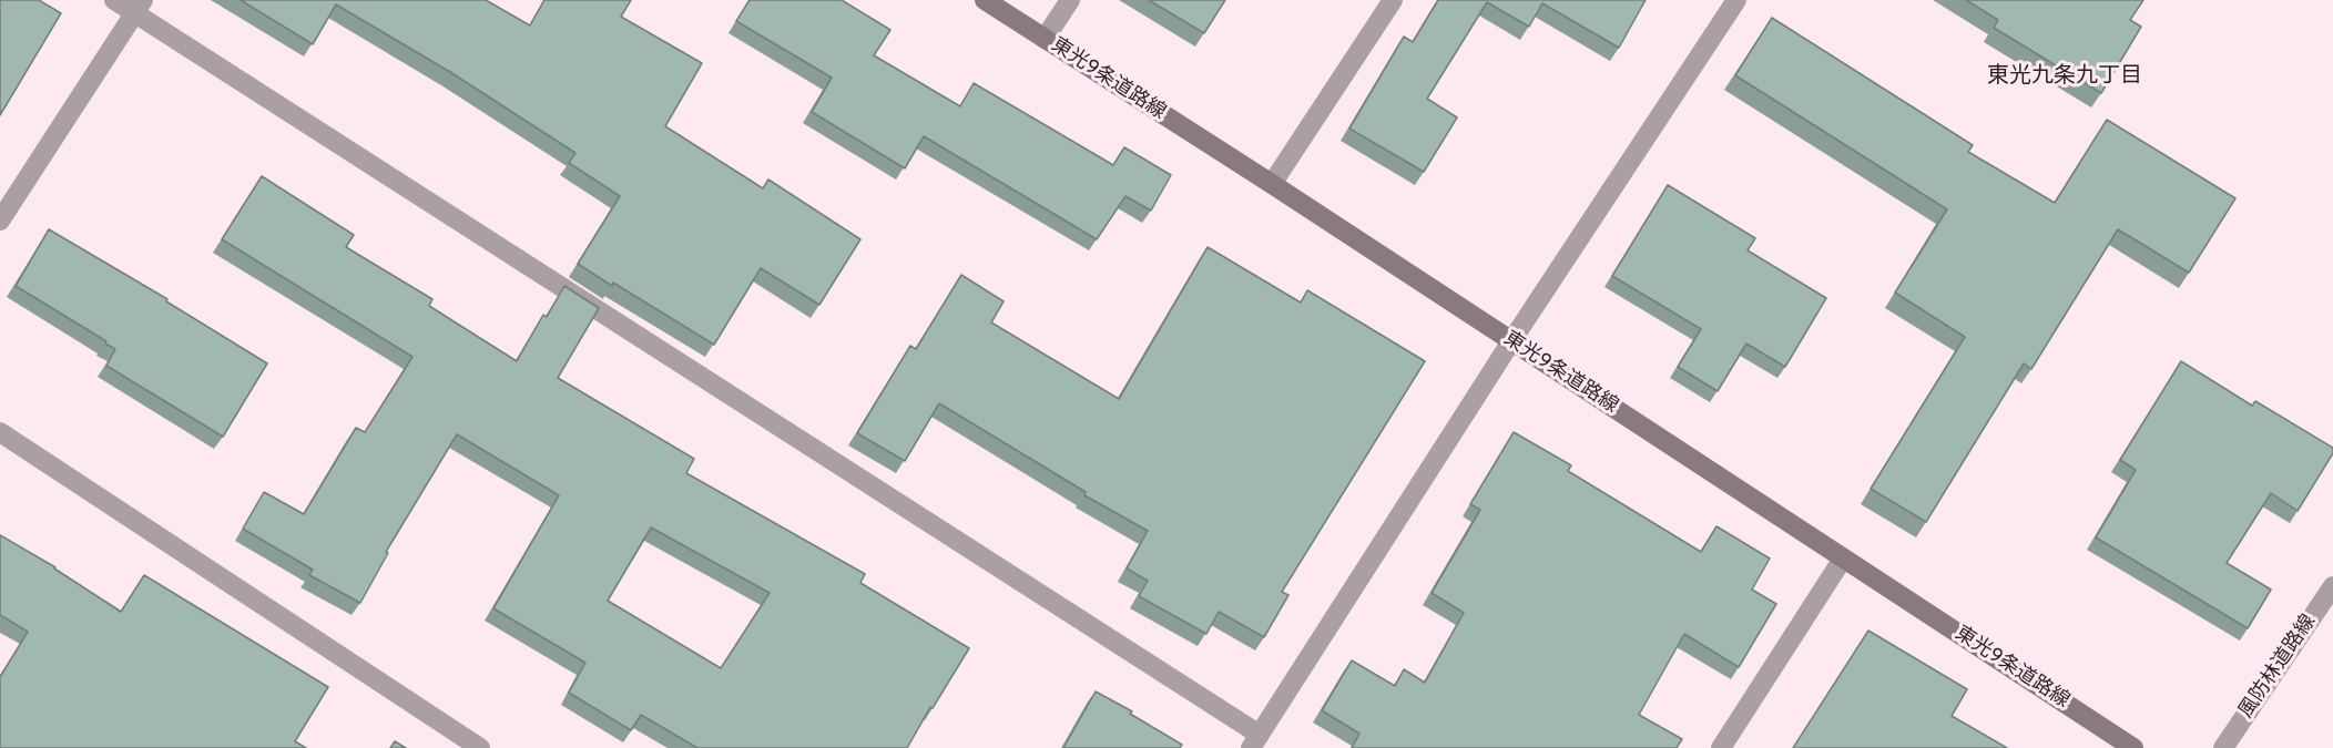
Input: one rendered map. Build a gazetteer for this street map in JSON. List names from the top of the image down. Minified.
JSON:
{"streets":{"street":["東光9条道路線","風防林道路線"]},"districts":["東光九条九丁目"]}
